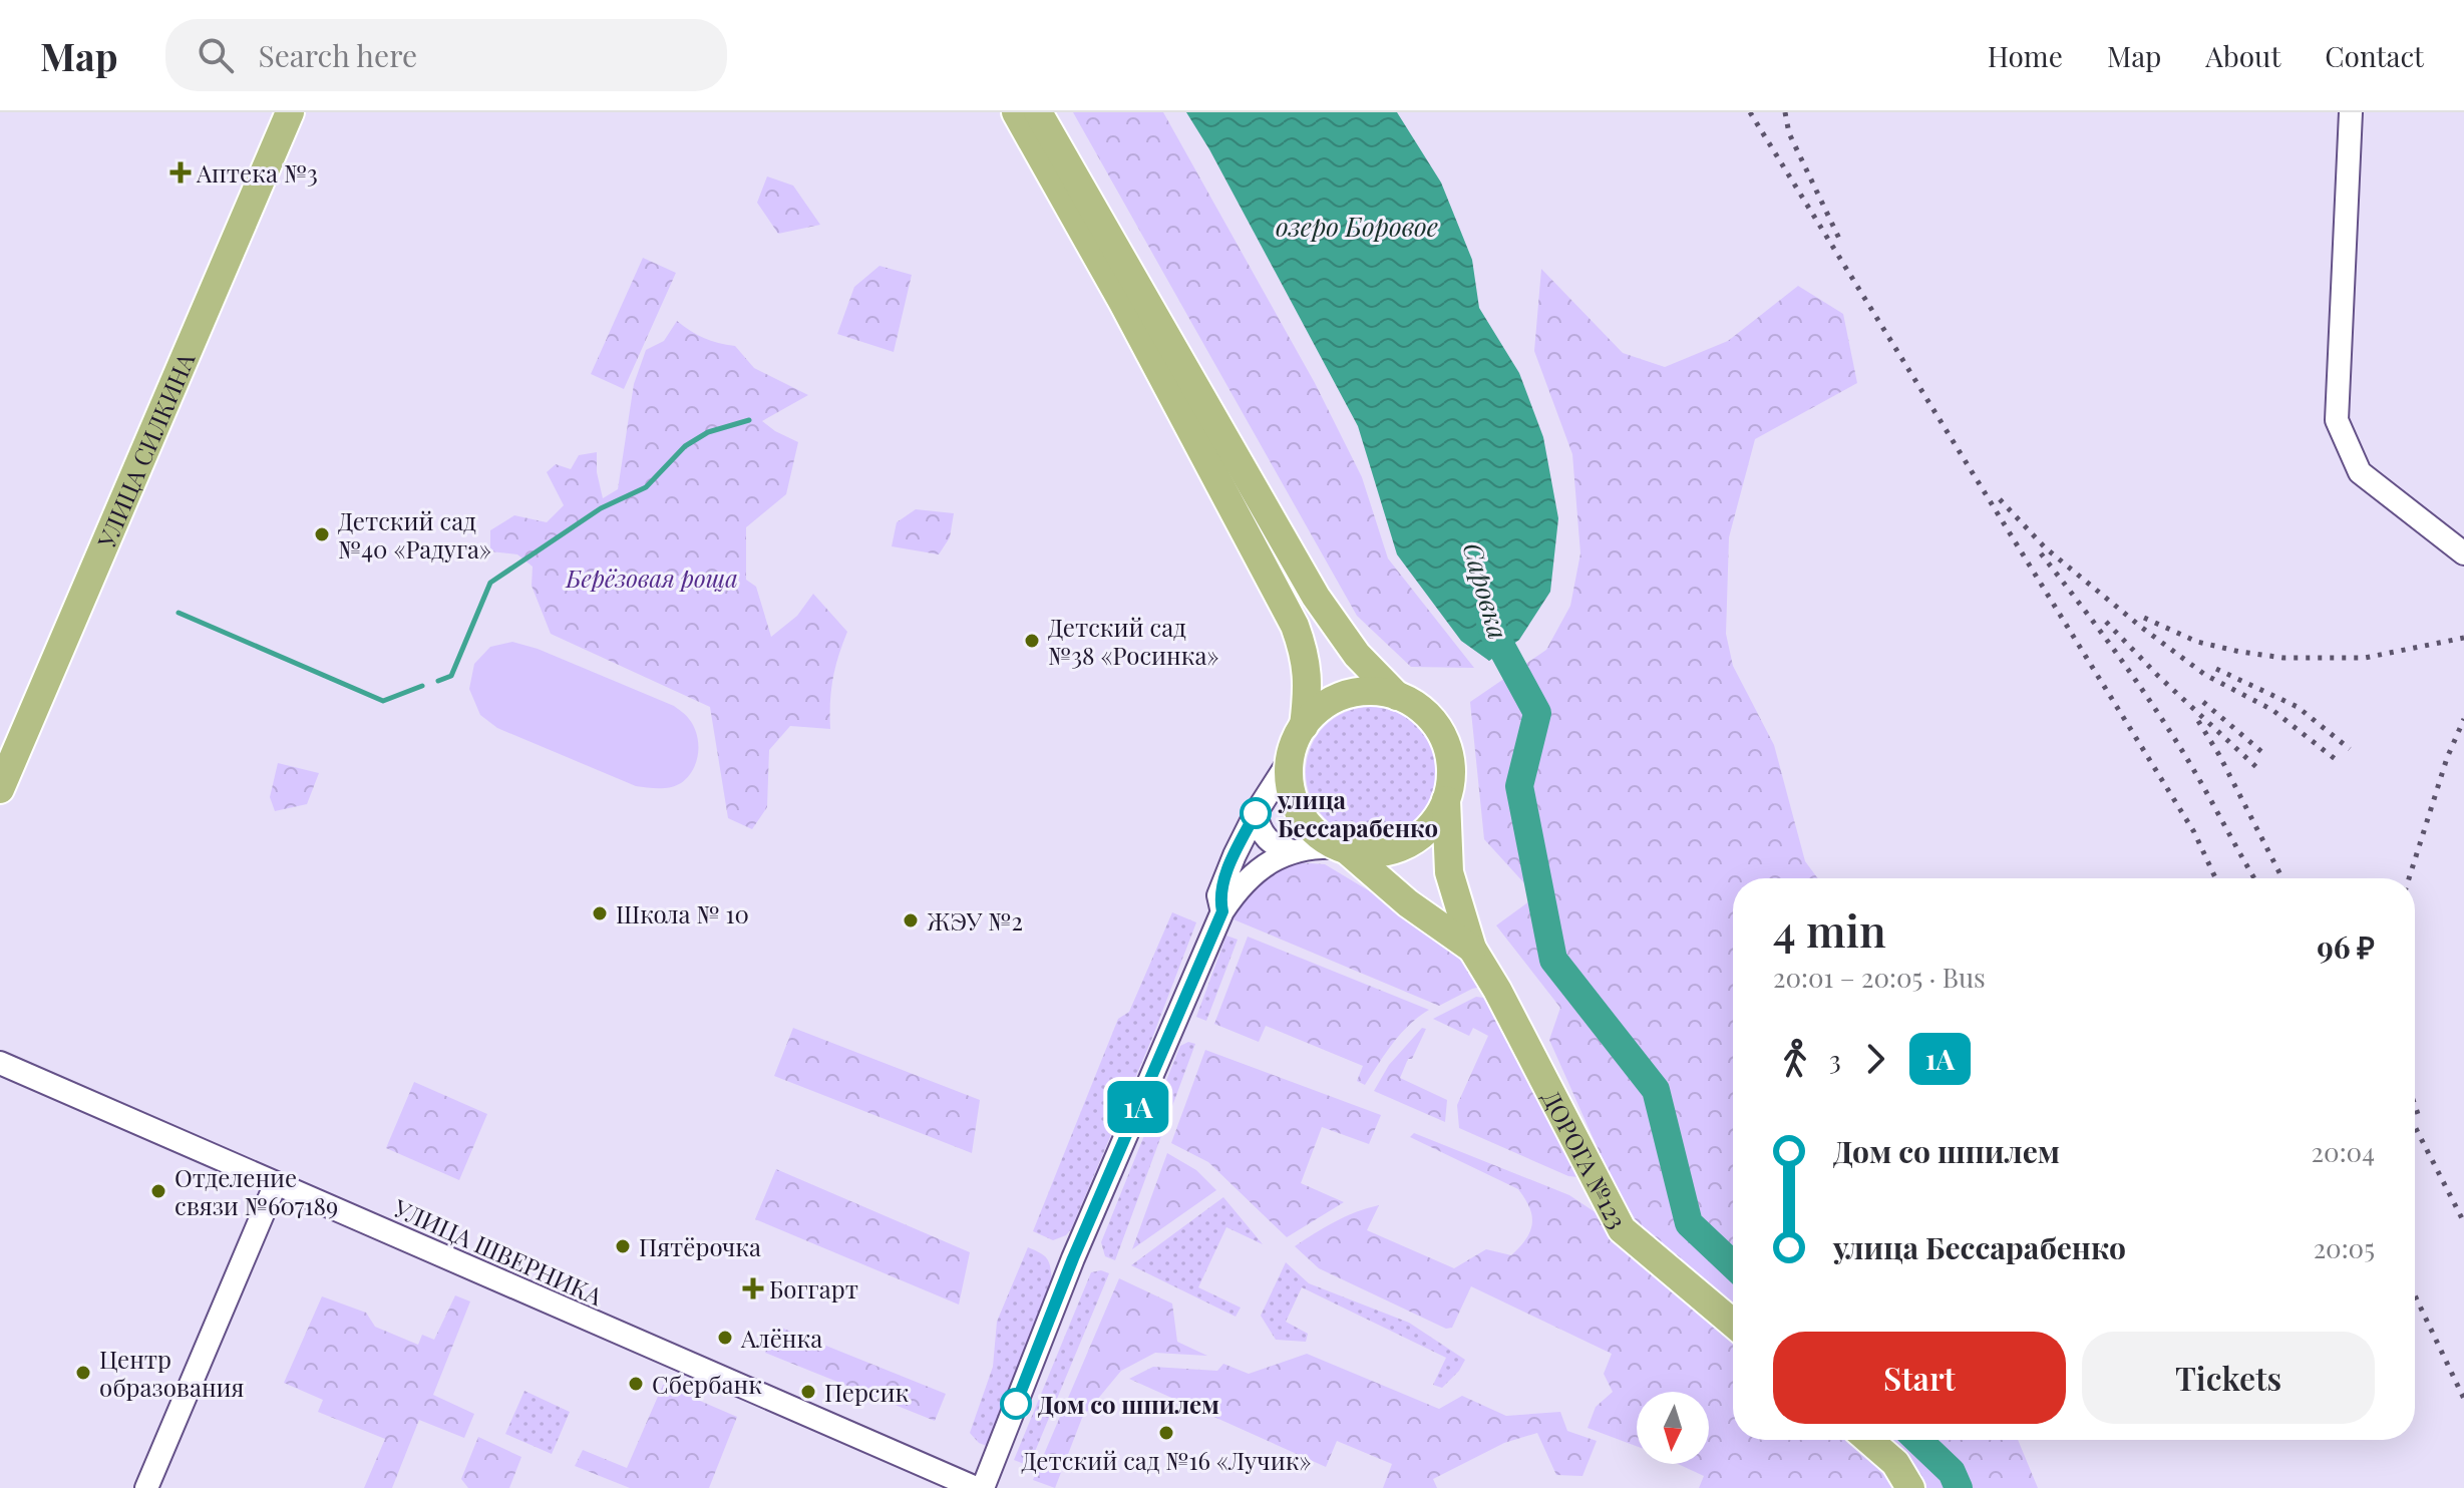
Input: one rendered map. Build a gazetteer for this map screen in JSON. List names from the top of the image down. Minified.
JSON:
{"streets":{"main road":["УЛИЦА СИЛКИНА","ДОРОГА №123"],"street":["УЛИЦА ШВЕРНИКА"]},"water":["озеро Боровое","Саровка"],"parks":["Берёзовая роща"],"places":{"health":["Аптека №3","Боггарт"],"other":["Детский сад №40 «Радуга»","Детский сад №38 «Росинка»","улица Бессарабенко","Школа № 10","ЖЭУ №2","Отделение связи №607189","Пятёрочка","Алёнка","Центр образования","Сбербанк","Персик","Дом со шпилем","Детский сад №16 «Лучик»"]},"lines":["bus line 1А"],"north":"bottom","page":{"header":"Map","search":"Search here","nav":["Home","Map","About","Contact"],"on_map":"1А","heading":["4 min","20:01 – 20:05 · Bus","96 ₽"],"legs":["3","1А"],"list":[{"name":"Дом со шпилем","value":"20:04"},{"name":"улица Бессарабенко","value":"20:05"}],"buttons":["Start","Tickets"]}}
